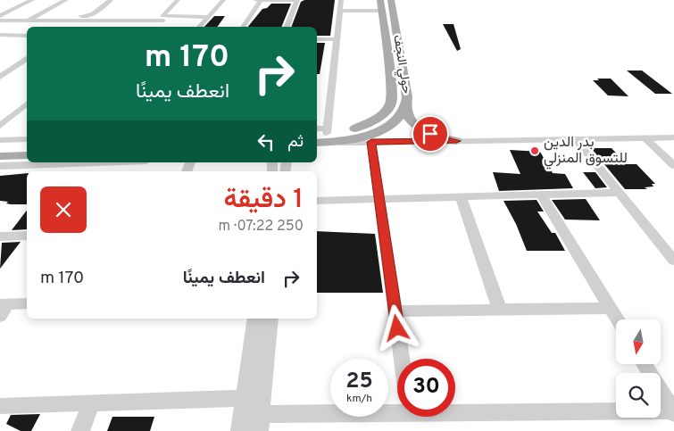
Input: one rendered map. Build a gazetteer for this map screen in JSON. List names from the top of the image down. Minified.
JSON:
{"streets":{"main road":["حولي النجف"]},"places":["بدر الدين للتسوق المنزلي"],"north":"bottom","page":{"turn":["170 m","انعطف يمينًا"],"then":"ثم","heading":["1 دقيقة","250 m · 07:22"],"list":[{"name":"انعطف يمينًا","value":"170 m"}],"speed":"25 km/h","limit":"30"}}
